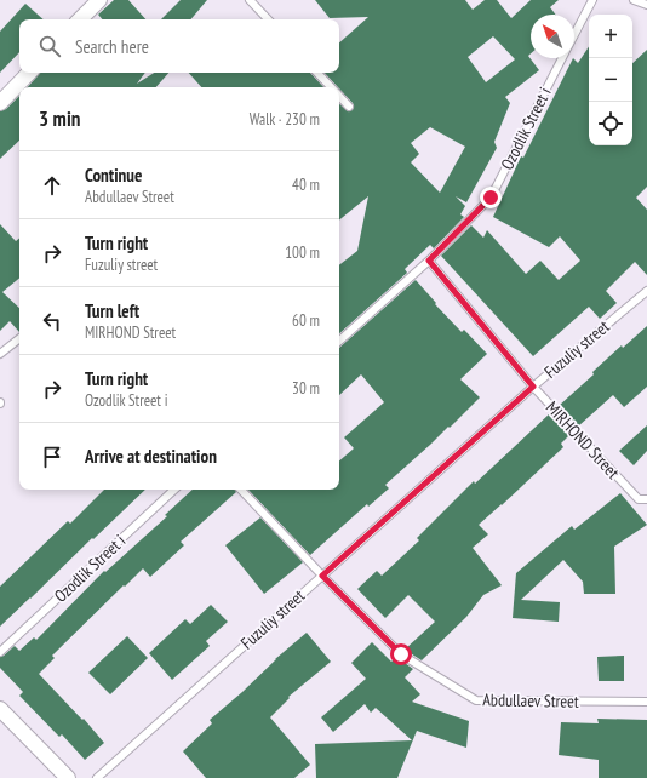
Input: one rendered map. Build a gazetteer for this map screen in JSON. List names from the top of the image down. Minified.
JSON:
{"streets":{"lane":["Ozodlik Street i","Fuzuliy street","MIRHOND Street","Abdullaev Street"]},"crossings":[["Ozodlik Street i","MIRHOND Street"],["Fuzuliy street","MIRHOND Street"],["Fuzuliy street","Abdullaev Street"]],"north":"top left","page":{"map_buttons":["+","−"],"search":"Search here","heading":["3 min","Walk · 230 m"],"list":[["Continue","Abdullaev Street","40 m"],["Turn right","Fuzuliy street","100 m"],["Turn left","MIRHOND Street","60 m"],["Turn right","Ozodlik Street i","30 m"],"Arrive at destination"]}}
